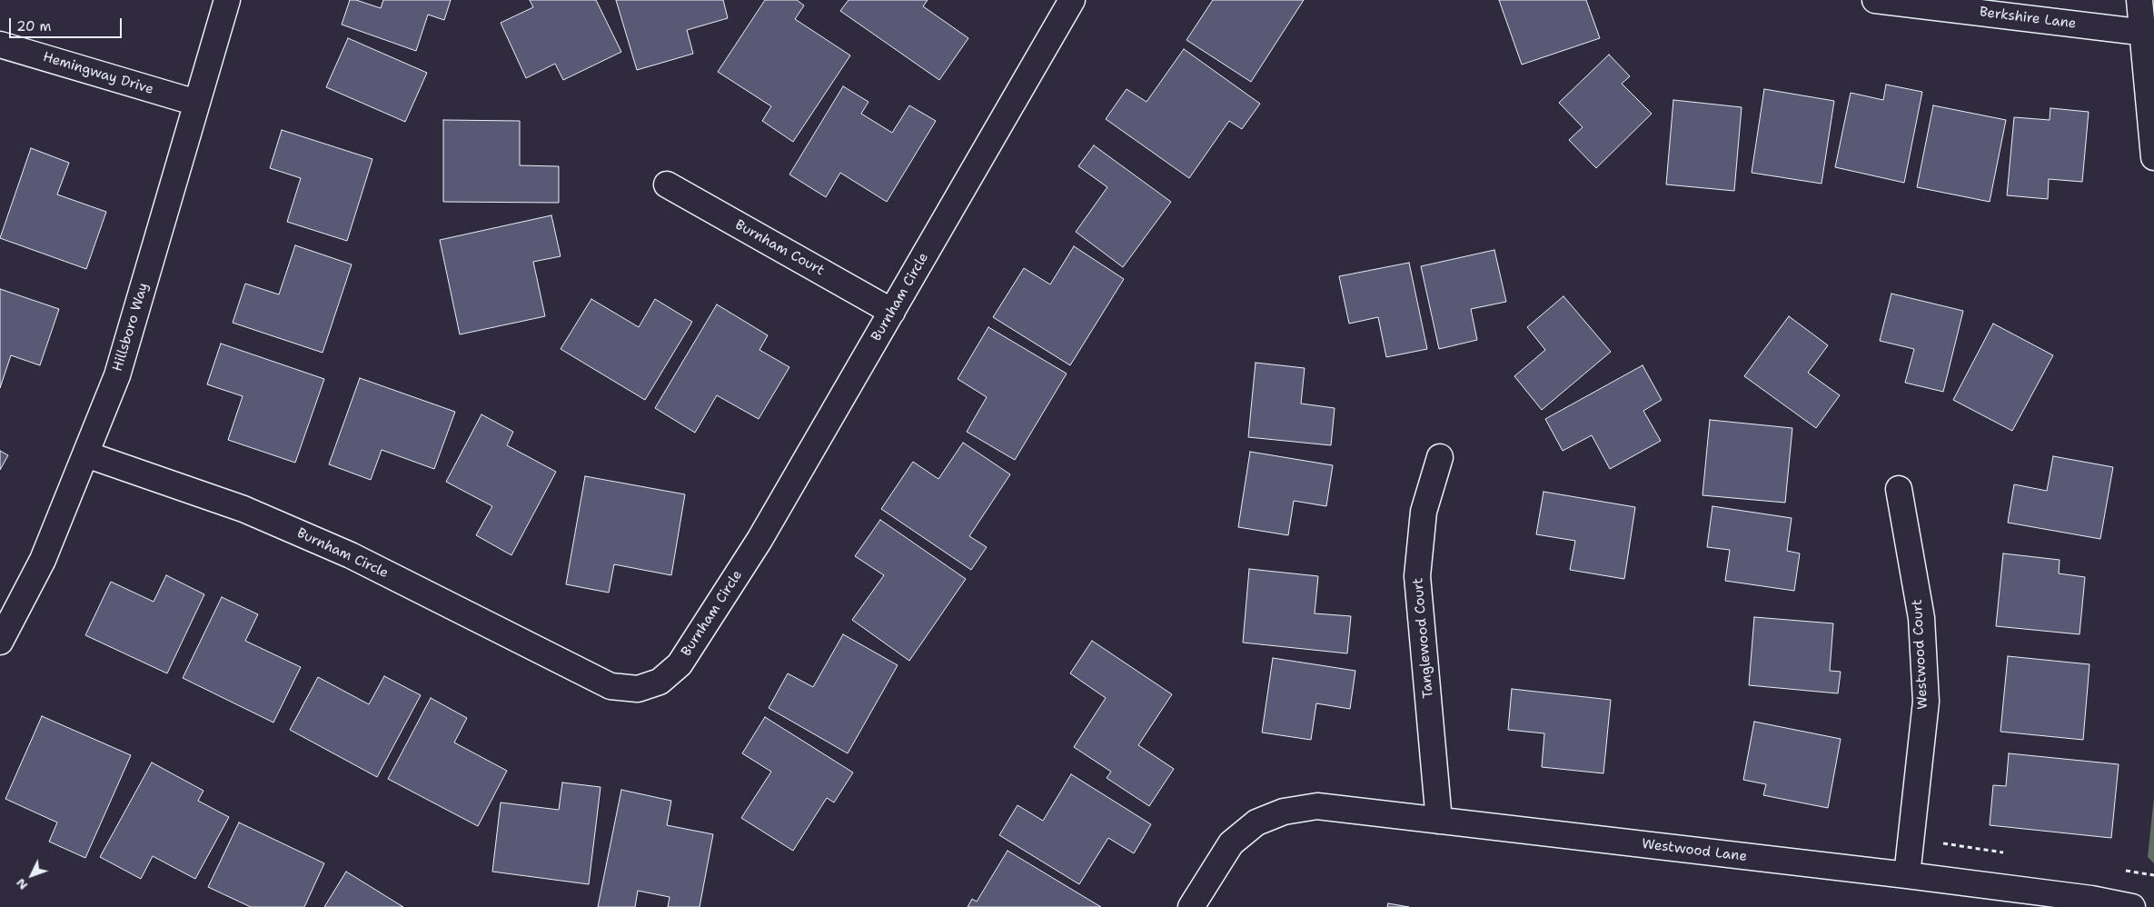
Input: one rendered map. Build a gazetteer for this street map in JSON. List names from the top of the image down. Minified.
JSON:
{"streets":{"street":["Berkshire Lane","Hemingway Drive","Burnham Court","Burnham Circle","Hillsboro Way","Tanglewood Court","Westwood Court","Westwood Lane"]},"crossings":[["Hemingway Drive","Hillsboro Way"],["Burnham Court","Burnham Circle"],["Burnham Circle","Hillsboro Way"],["Tanglewood Court","Westwood Lane"],["Westwood Court","Westwood Lane"]],"scale_bar":"20 m","north":"bottom left"}
